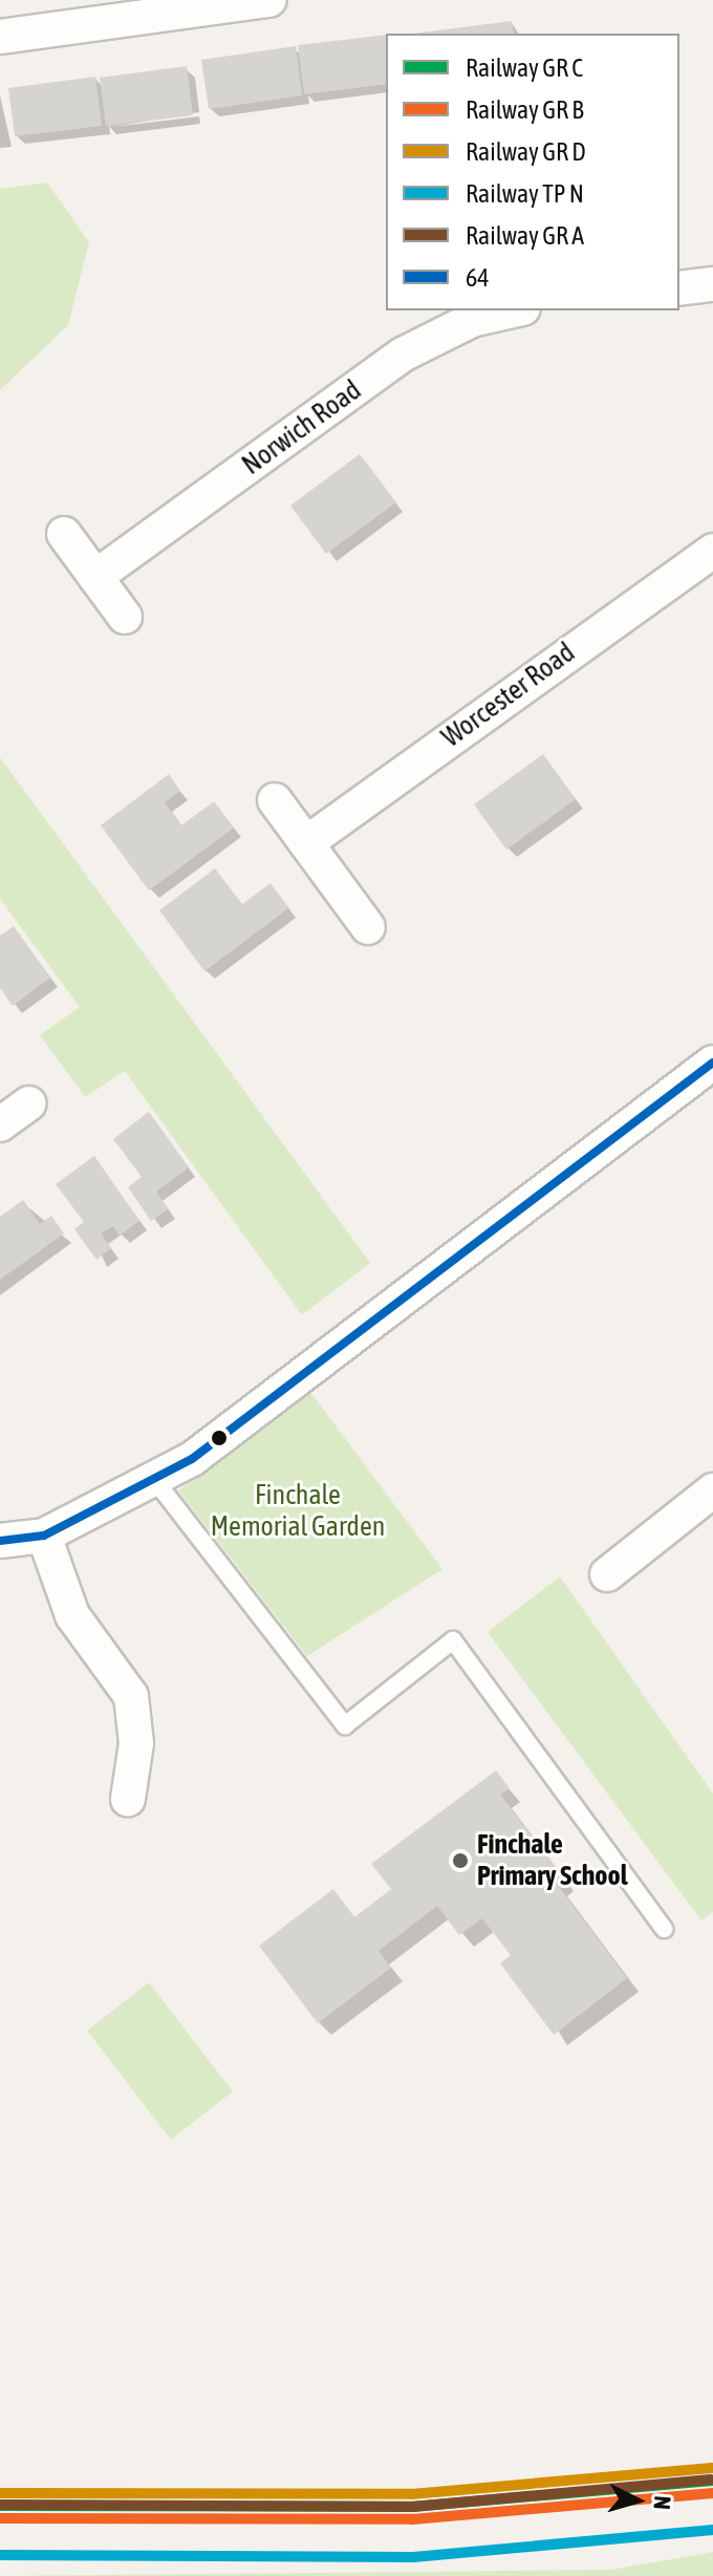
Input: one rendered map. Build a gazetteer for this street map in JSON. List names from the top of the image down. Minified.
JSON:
{"streets":{"street":["Norwich Road","Worcester Road"]},"parks":["Finchale Memorial Garden"],"places":["Finchale Primary School"],"lines":["transit line 64"],"legend":["Railway GR C","Railway GR B","Railway GR D","Railway TP N","Railway GR A","64"],"north":"right"}
